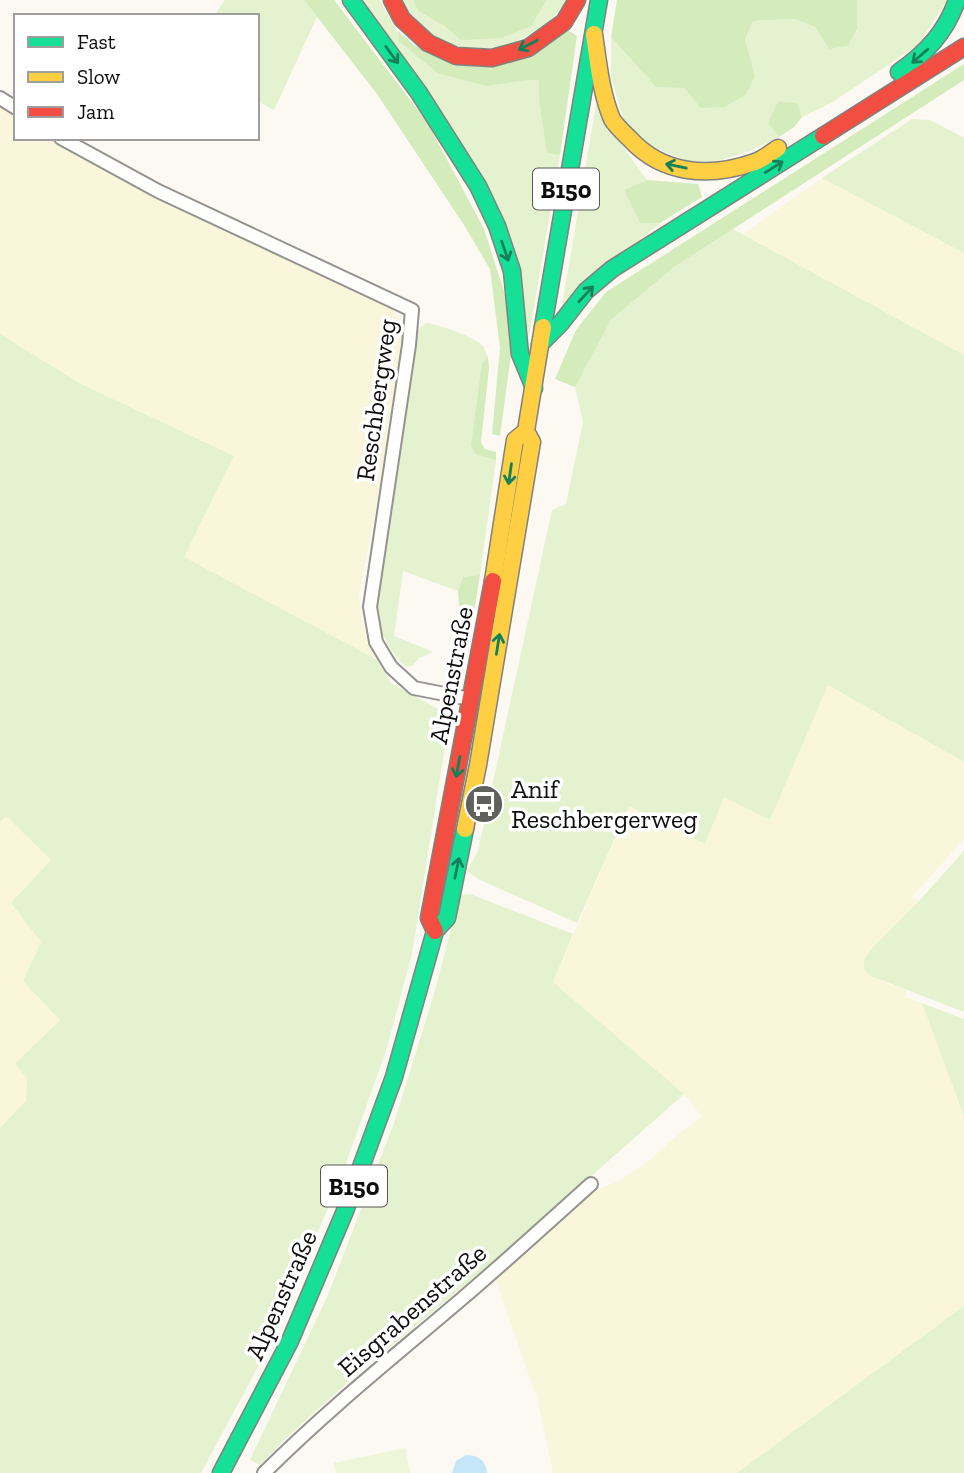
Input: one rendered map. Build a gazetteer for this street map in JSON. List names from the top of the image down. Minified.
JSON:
{"streets":{"main road":["B150","Alpenstraße"],"street":["Reschbergweg","Eisgrabenstraße"]},"crossings":[["Reschbergweg","Alpenstraße"]],"places":{"bus stop":["Anif Reschbergerweg"]},"legend":["Fast","Slow","Jam"]}
